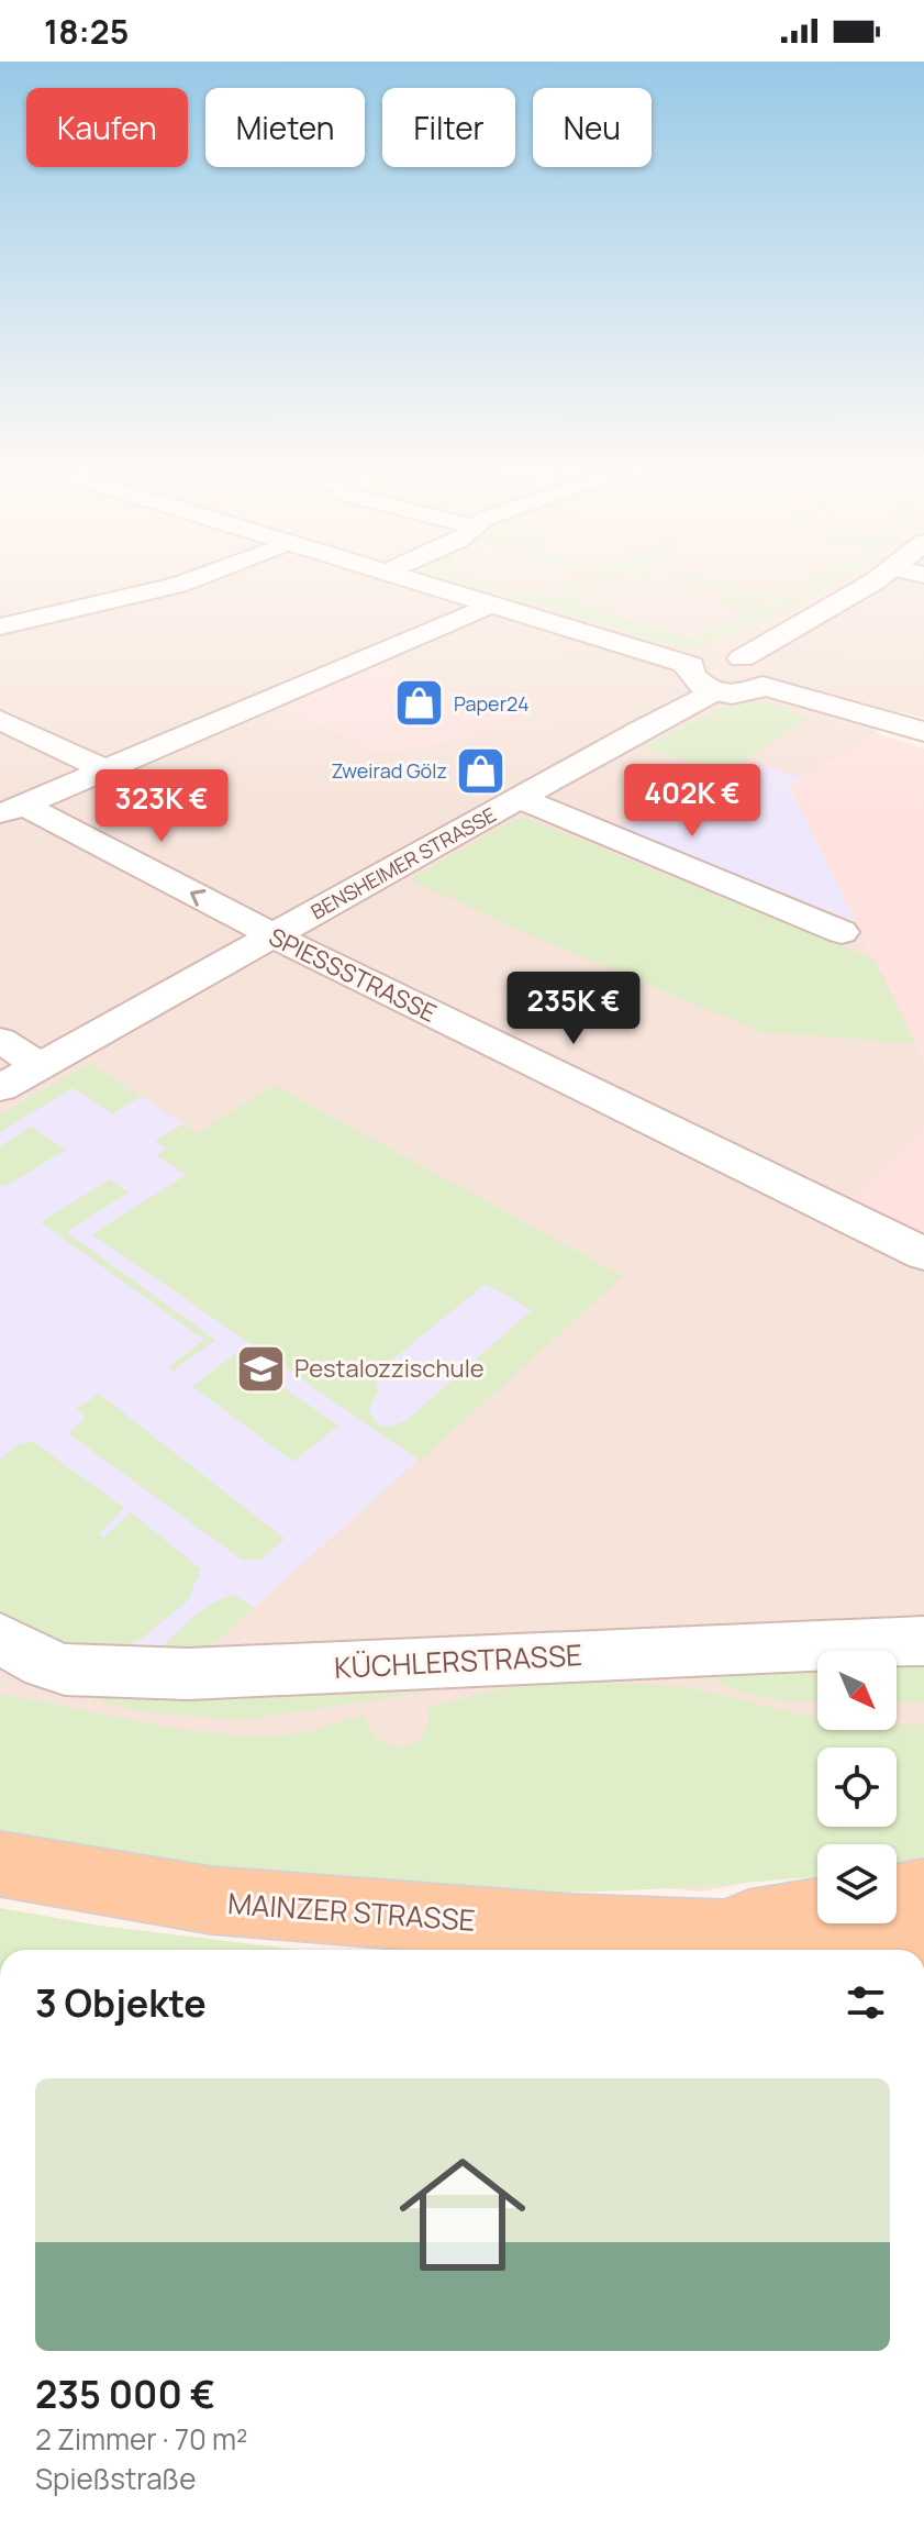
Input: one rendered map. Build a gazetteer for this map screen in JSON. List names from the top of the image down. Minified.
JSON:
{"streets":{"main road":["MAINZER STRASSE"],"street":["BENSHEIMER STRASSE","SPIESSSTRASSE","KÜCHLERSTRASSE"]},"crossings":[["BENSHEIMER STRASSE","SPIESSSTRASSE"]],"places":{"shop":["Paper24","Zweirad Gölz"],"school or university":["Pestalozzischule"]},"north":"bottom right","page":{"status":"18:25","chip":["Kaufen","Mieten","Filter","Neu"],"price":["402K €","323K €","235K €"],"heading":"3 Objekte","list":[{"name":"235 000 €","note":"2 Zimmer · 70 m² · Spießstraße"}]}}
